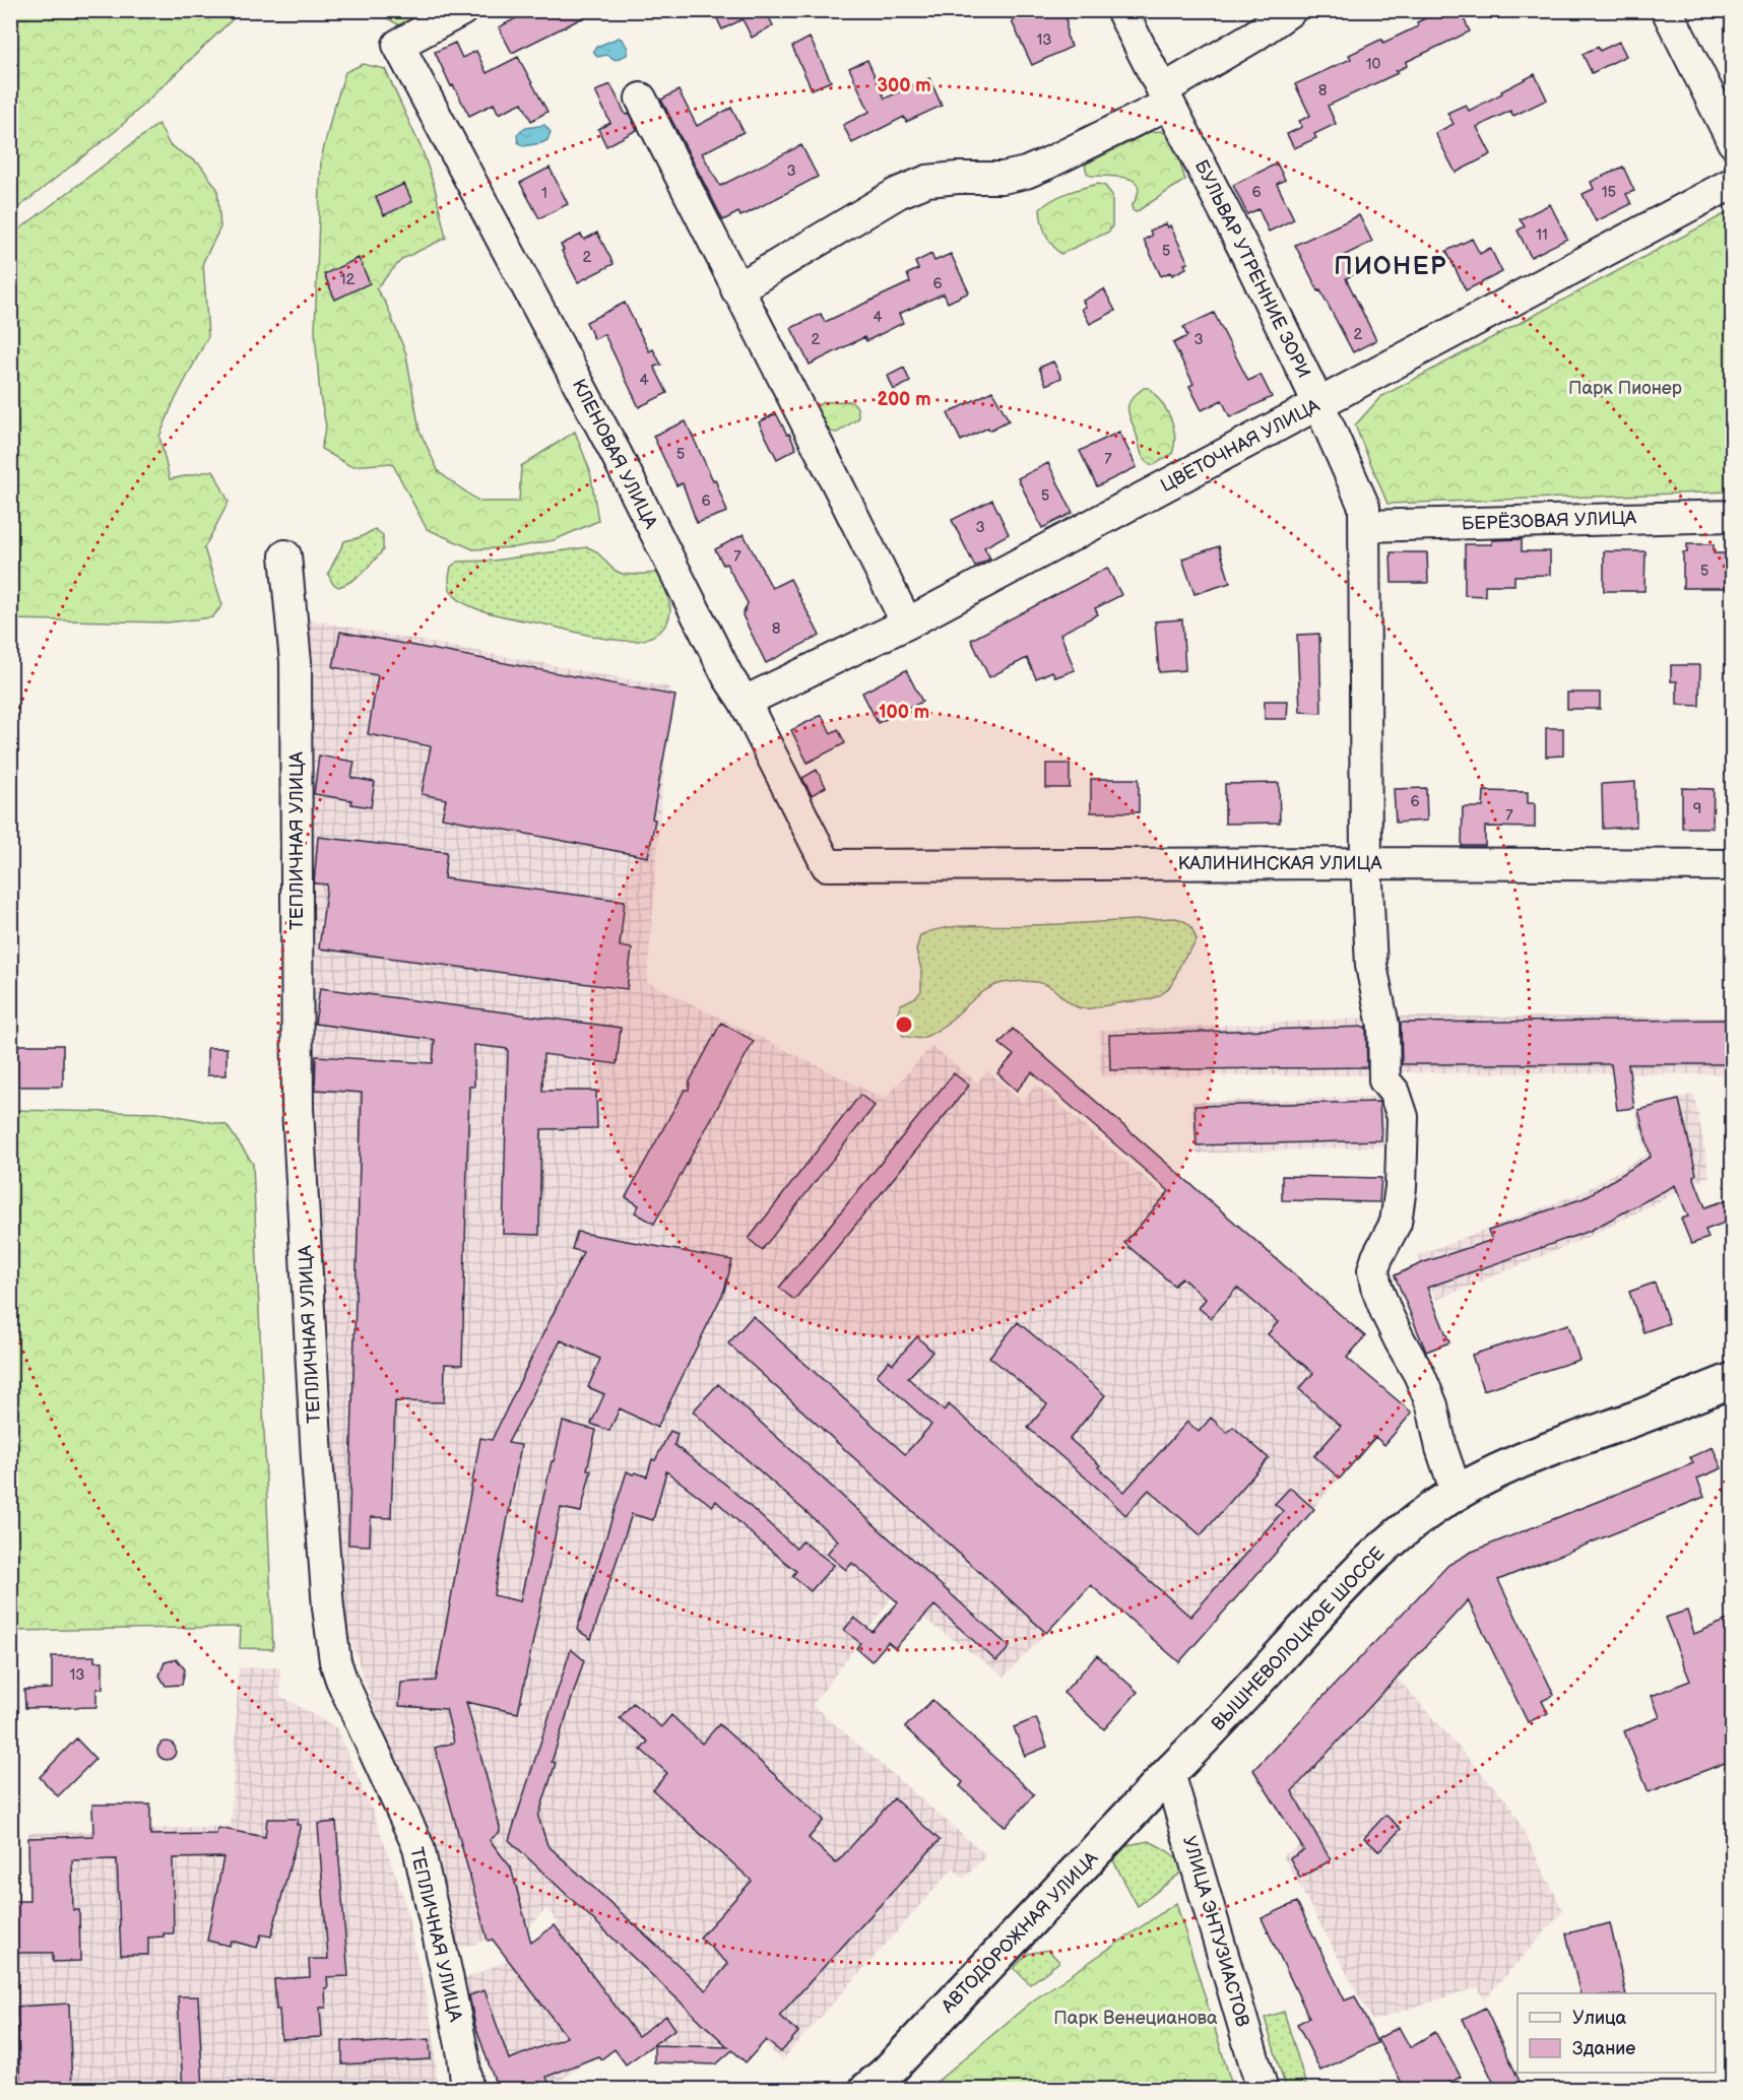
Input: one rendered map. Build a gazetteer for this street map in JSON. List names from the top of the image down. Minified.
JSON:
{"streets":{"main road":["ВЫШНЕВОЛОЦКОЕ ШОССЕ","АВТОДОРОЖНАЯ УЛИЦА"],"street":["БУЛЬВАР УТРЕННИЕ ЗОРИ","ЦВЕТОЧНАЯ УЛИЦА","КЛЕНОВАЯ УЛИЦА","БЕРЁЗОВАЯ УЛИЦА","ТЕПЛИЧНАЯ УЛИЦА","КАЛИНИНСКАЯ УЛИЦА","УЛИЦА ЭНТУЗИАСТОВ"]},"crossings":[["БУЛЬВАР УТРЕННИЕ ЗОРИ","ЦВЕТОЧНАЯ УЛИЦА"],["БУЛЬВАР УТРЕННИЕ ЗОРИ","БЕРЁЗОВАЯ УЛИЦА"],["БУЛЬВАР УТРЕННИЕ ЗОРИ","КАЛИНИНСКАЯ УЛИЦА"],["БУЛЬВАР УТРЕННИЕ ЗОРИ","ВЫШНЕВОЛОЦКОЕ ШОССЕ"],["ЦВЕТОЧНАЯ УЛИЦА","КЛЕНОВАЯ УЛИЦА"],["КЛЕНОВАЯ УЛИЦА","КАЛИНИНСКАЯ УЛИЦА"],["ВЫШНЕВОЛОЦКОЕ ШОССЕ","УЛИЦА ЭНТУЗИАСТОВ"],["ВЫШНЕВОЛОЦКОЕ ШОССЕ","АВТОДОРОЖНАЯ УЛИЦА"],["УЛИЦА ЭНТУЗИАСТОВ","АВТОДОРОЖНАЯ УЛИЦА"]],"districts":["ПИОНЕР"],"parks":["Парк Пионер","Парк Венецианова"],"house_numbers":["13","10","8","3","6","15","1","11","5","2","12","6","4","2","2","3","4","5","7","5","6","3","7","5","8","6","9","7","13"],"legend":["Улица","Здание"],"rings":["300 m","200 m","100 m"]}
